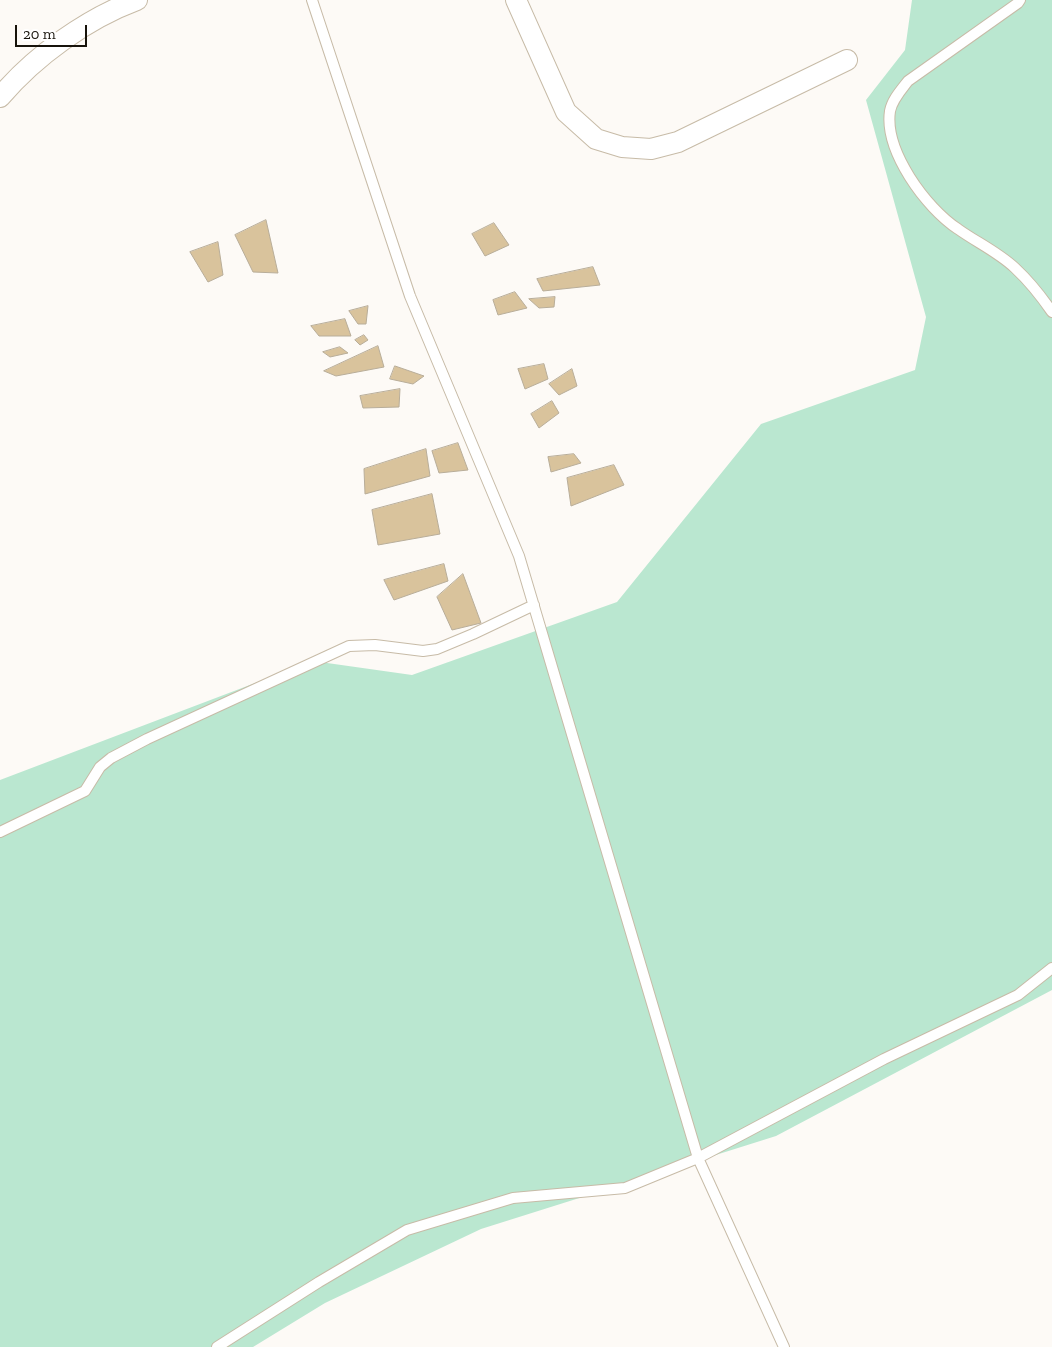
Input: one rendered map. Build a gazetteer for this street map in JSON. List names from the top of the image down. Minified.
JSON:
{"scale_bar":"20 m"}
